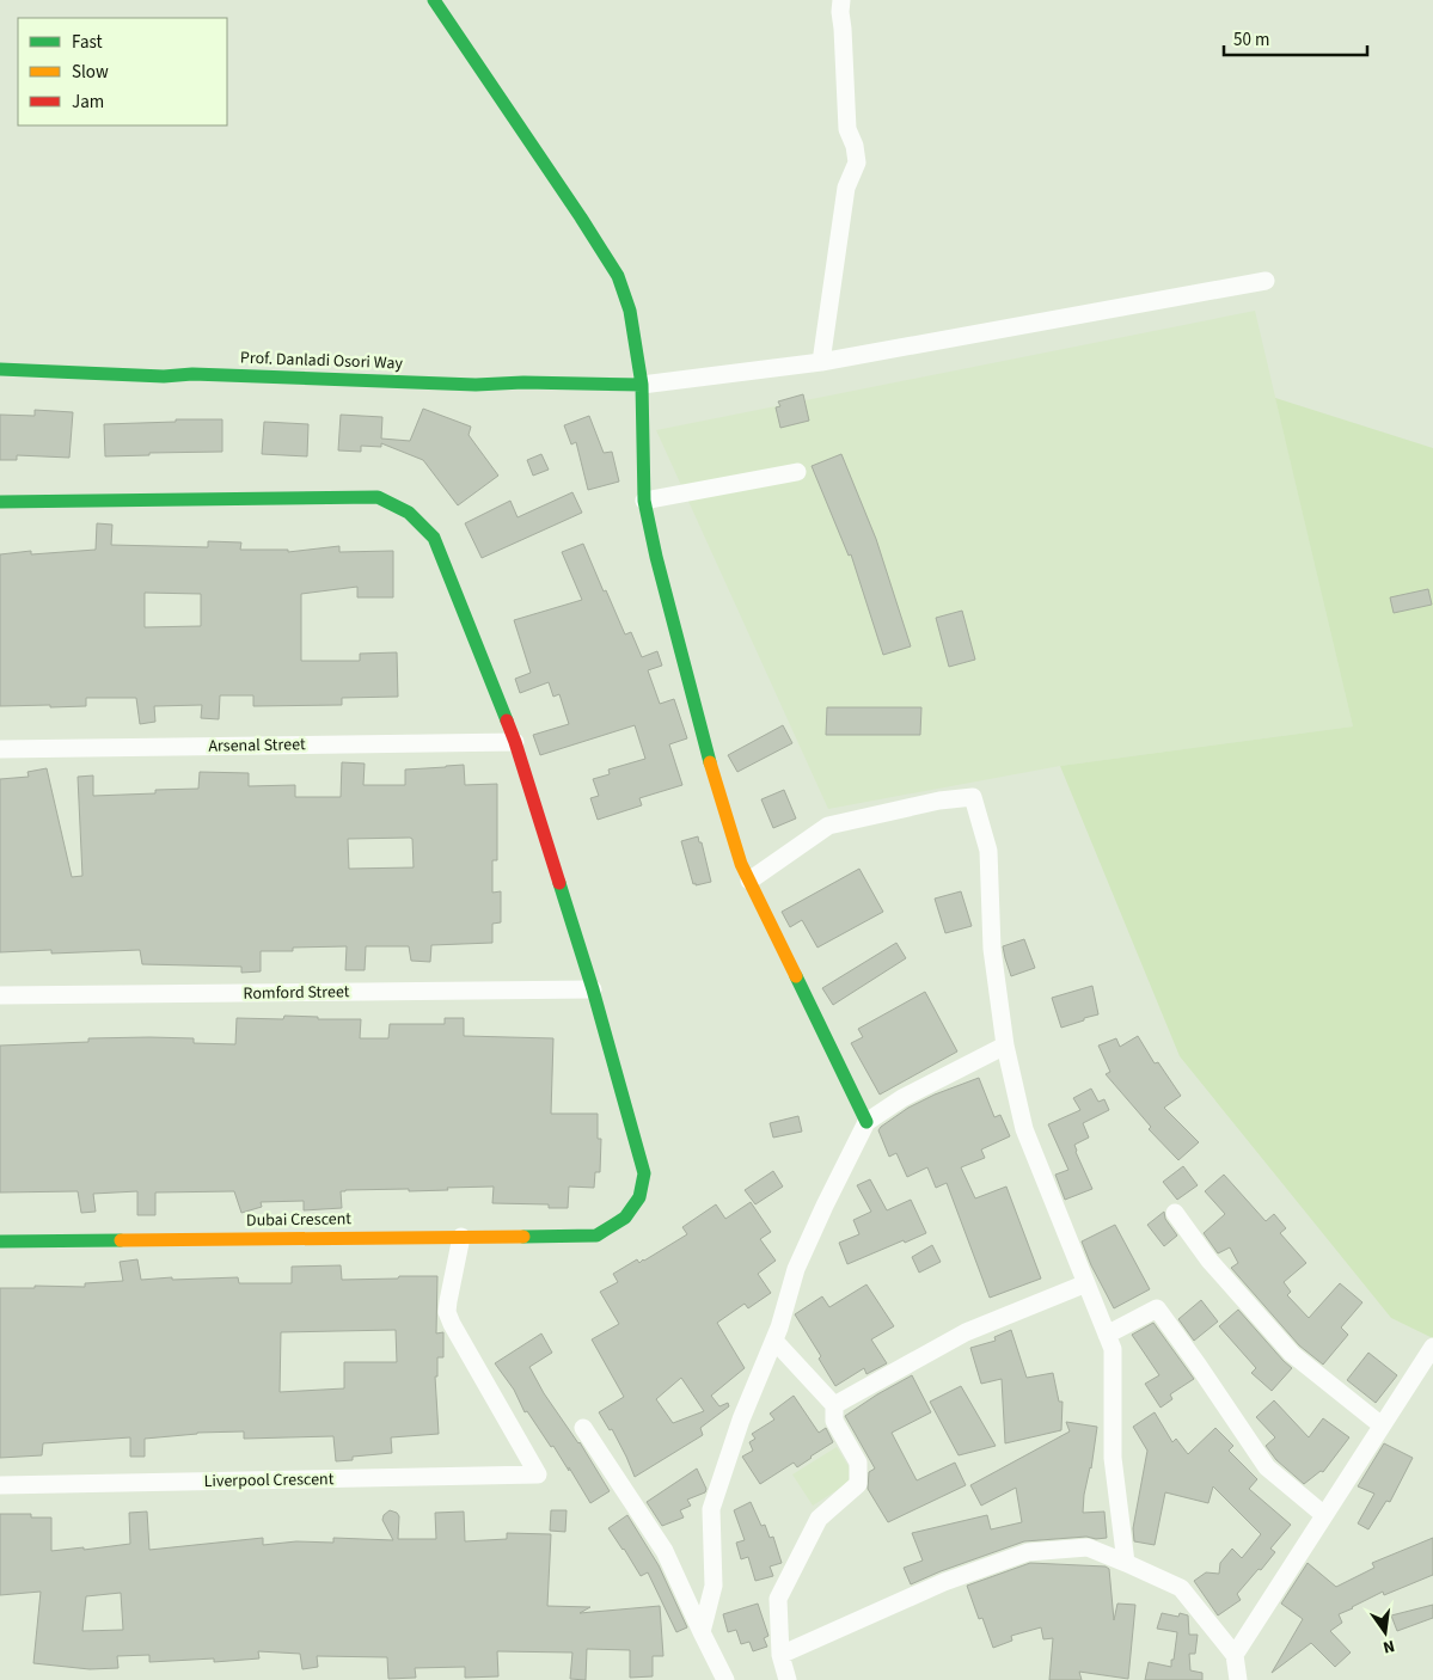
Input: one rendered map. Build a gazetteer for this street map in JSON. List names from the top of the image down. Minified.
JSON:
{"streets":{"street":["Prof. Danladi Osori Way","Arsenal Street","Romford Street","Dubai Crescent","Liverpool Crescent"]},"crossings":[["Romford Street","Dubai Crescent"],["Dubai Crescent","Liverpool Crescent"]],"legend":["Fast","Slow","Jam"],"scale_bar":"50 m","north":"bottom"}
